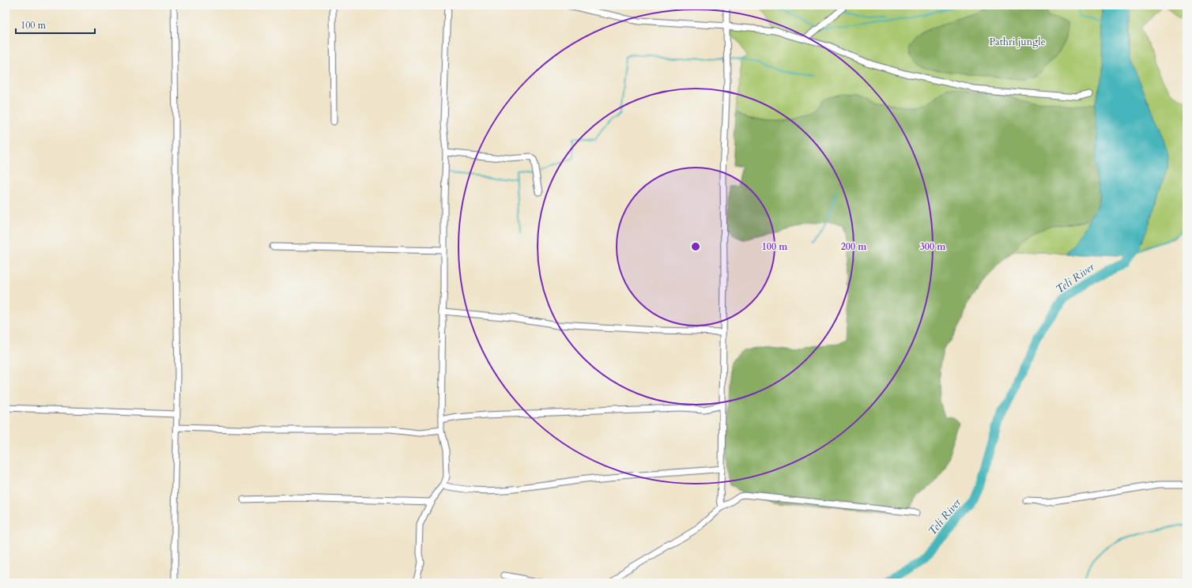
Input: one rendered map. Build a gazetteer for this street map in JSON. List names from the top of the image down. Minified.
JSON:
{"water":["Teli River"],"parks":["Pathri jungle"],"scale_bar":"100 m","rings":["100 m","200 m","300 m"]}
